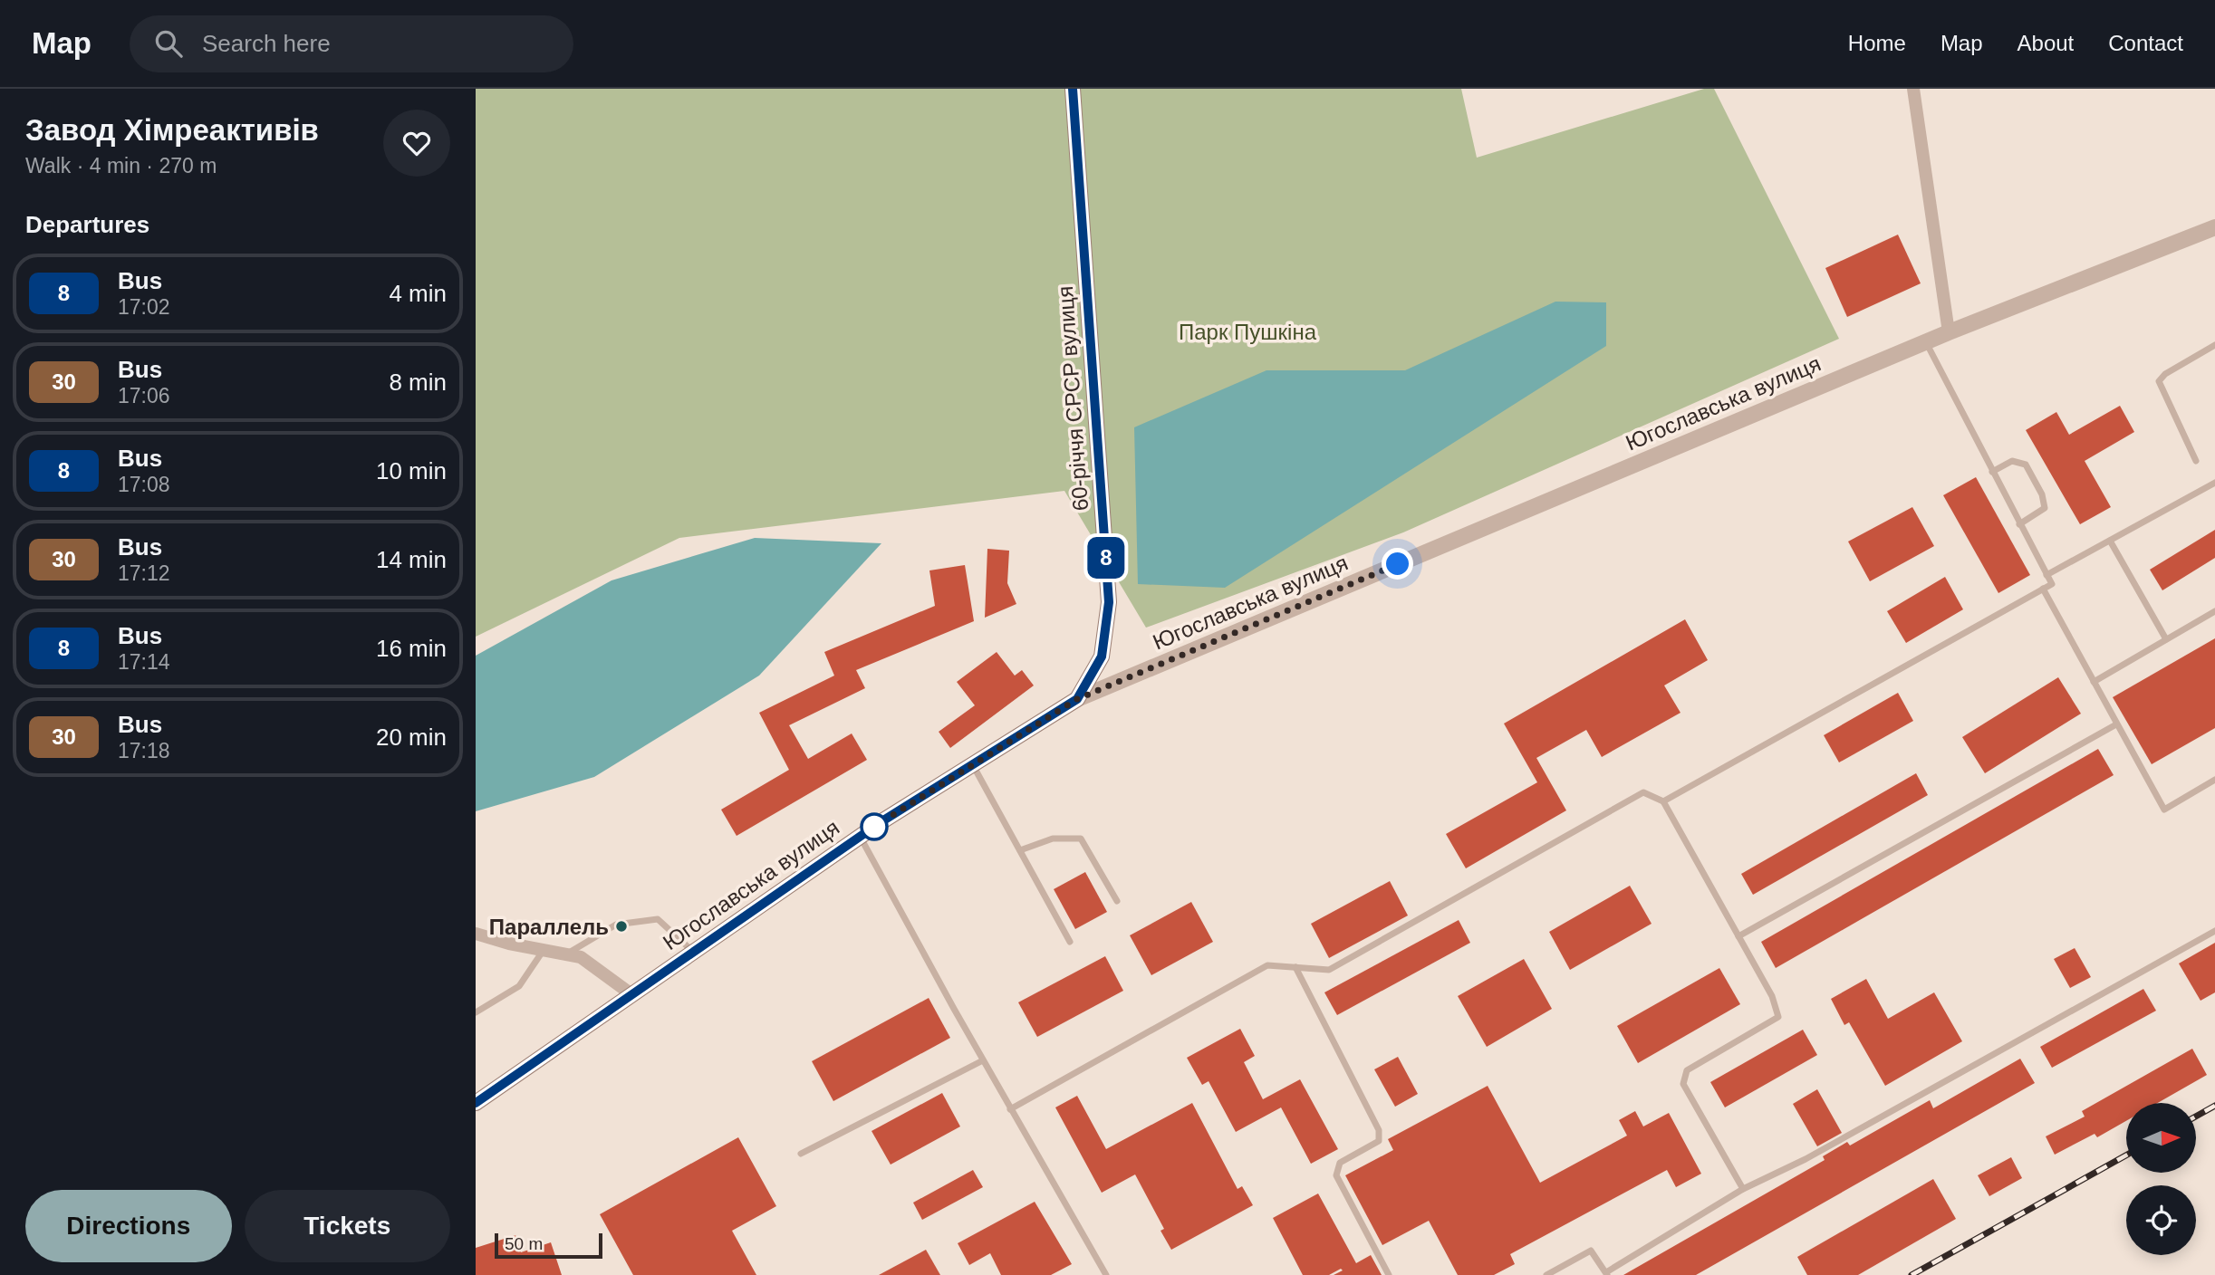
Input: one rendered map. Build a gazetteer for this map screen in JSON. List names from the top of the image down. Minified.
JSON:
{"streets":{"main road":["60-річчя СРСР вулиця","Югославська вулиця"]},"crossings":[["60-річчя СРСР вулиця","Югославська вулиця"]],"parks":["Парк Пушкіна"],"places":["Параллель"],"lines":["bus line 8"],"scale_bar":"50 m","north":"right","page":{"header":"Map","search":"Search here","nav":["Home","Map","About","Contact"],"heading":[["Завод Хімреактивів","Walk · 4 min · 270 m"],"Departures"],"on_map":"8","list":[{"mark":"8","name":"Bus","note":"17:02","value":"4 min"},{"mark":"30","name":"Bus","note":"17:06","value":"8 min"},{"mark":"8","name":"Bus","note":"17:08","value":"10 min"},{"mark":"30","name":"Bus","note":"17:12","value":"14 min"},{"mark":"8","name":"Bus","note":"17:14","value":"16 min"},{"mark":"30","name":"Bus","note":"17:18","value":"20 min"}],"buttons":["Directions","Tickets"],"scale":"50 m"}}
